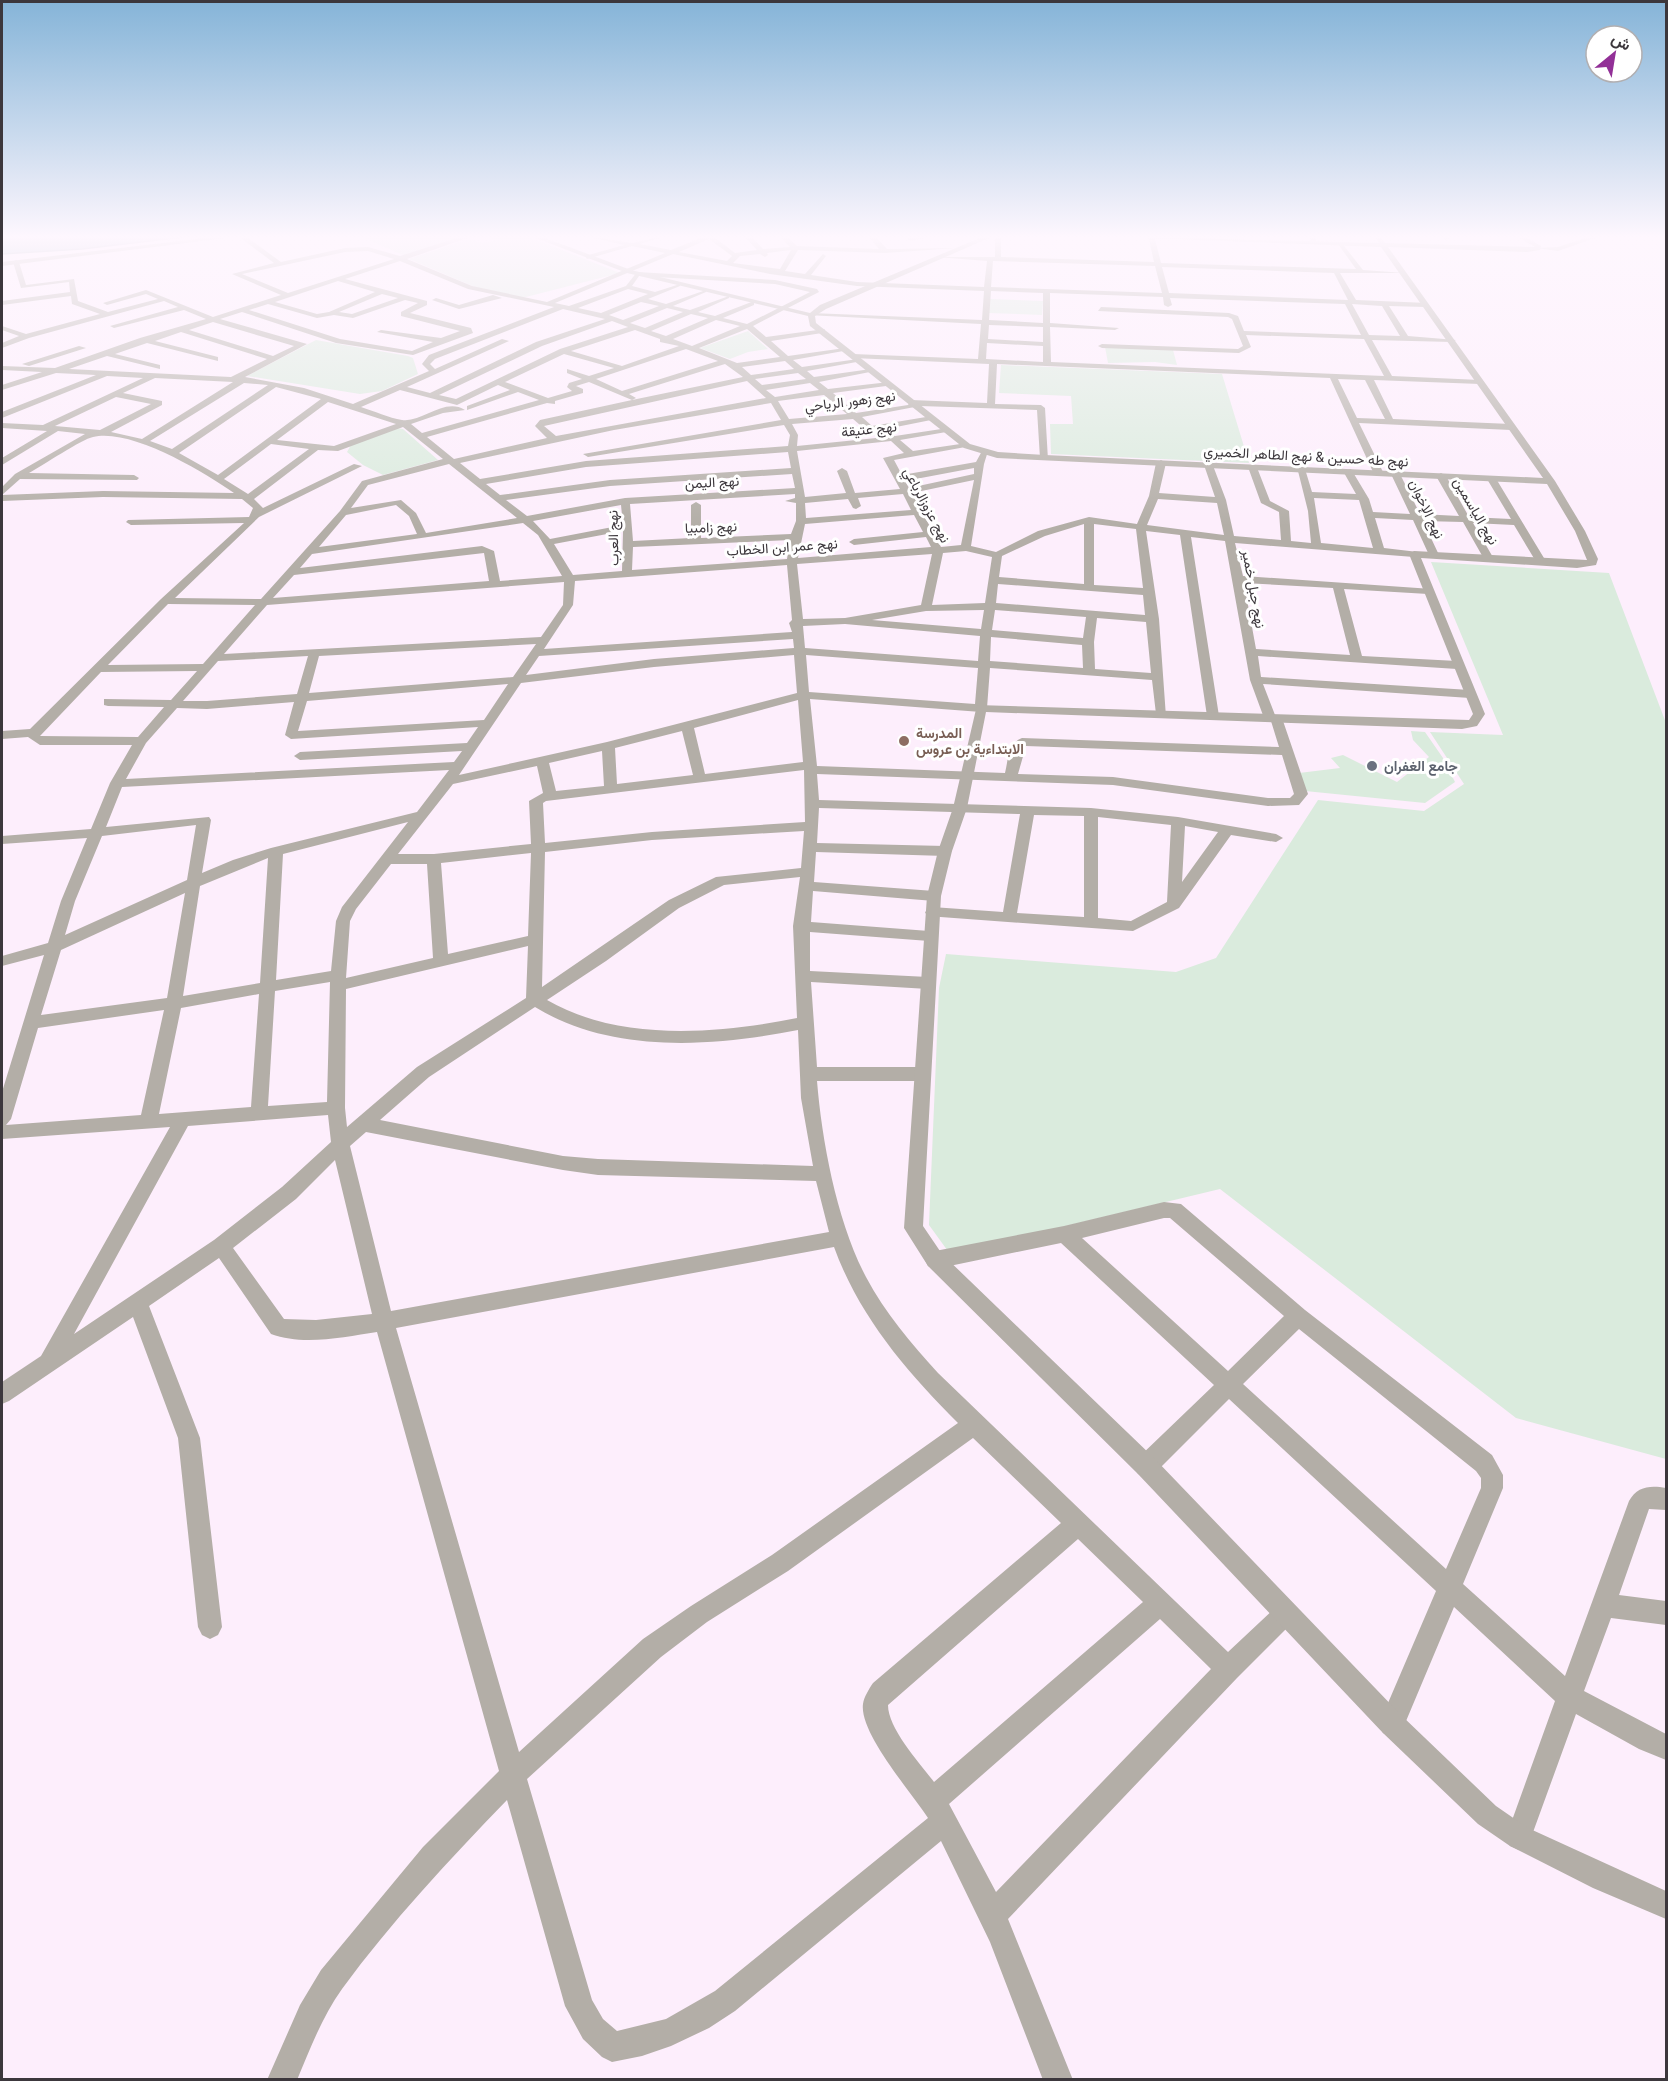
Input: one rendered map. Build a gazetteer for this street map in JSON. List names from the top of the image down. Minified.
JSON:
{"streets":{"street":["نهج زهور الرياحي","نهج عتيقة","نهج طه حسين & نهج الطاهر الخميري","نهج اليمن","نهج عزوزالرباعي","نهج الإخوان","نهج الياسمين","نهج زامبيا","نهج العرب","نهج عمر ابن الخطاب","نهج جبل خمير"]},"crossings":[["نهج زهور الرياحي","نهج عتيقة"],["نهج زهور الرياحي","نهج طه حسين & نهج الطاهر الخميري"],["نهج عتيقة","نهج طه حسين & نهج الطاهر الخميري"],["نهج طه حسين & نهج الطاهر الخميري","نهج عزوزالرباعي"],["نهج طه حسين & نهج الطاهر الخميري","نهج الإخوان"],["نهج طه حسين & نهج الطاهر الخميري","نهج الياسمين"],["نهج طه حسين & نهج الطاهر الخميري","نهج جبل خمير"],["نهج اليمن","نهج العرب"],["نهج عزوزالرباعي","نهج عمر ابن الخطاب"],["نهج زامبيا","نهج العرب"],["نهج العرب","نهج عمر ابن الخطاب"]],"places":["المدرسة الابتداءية بن عروس","جامع الغفران"],"north":"top right"}
